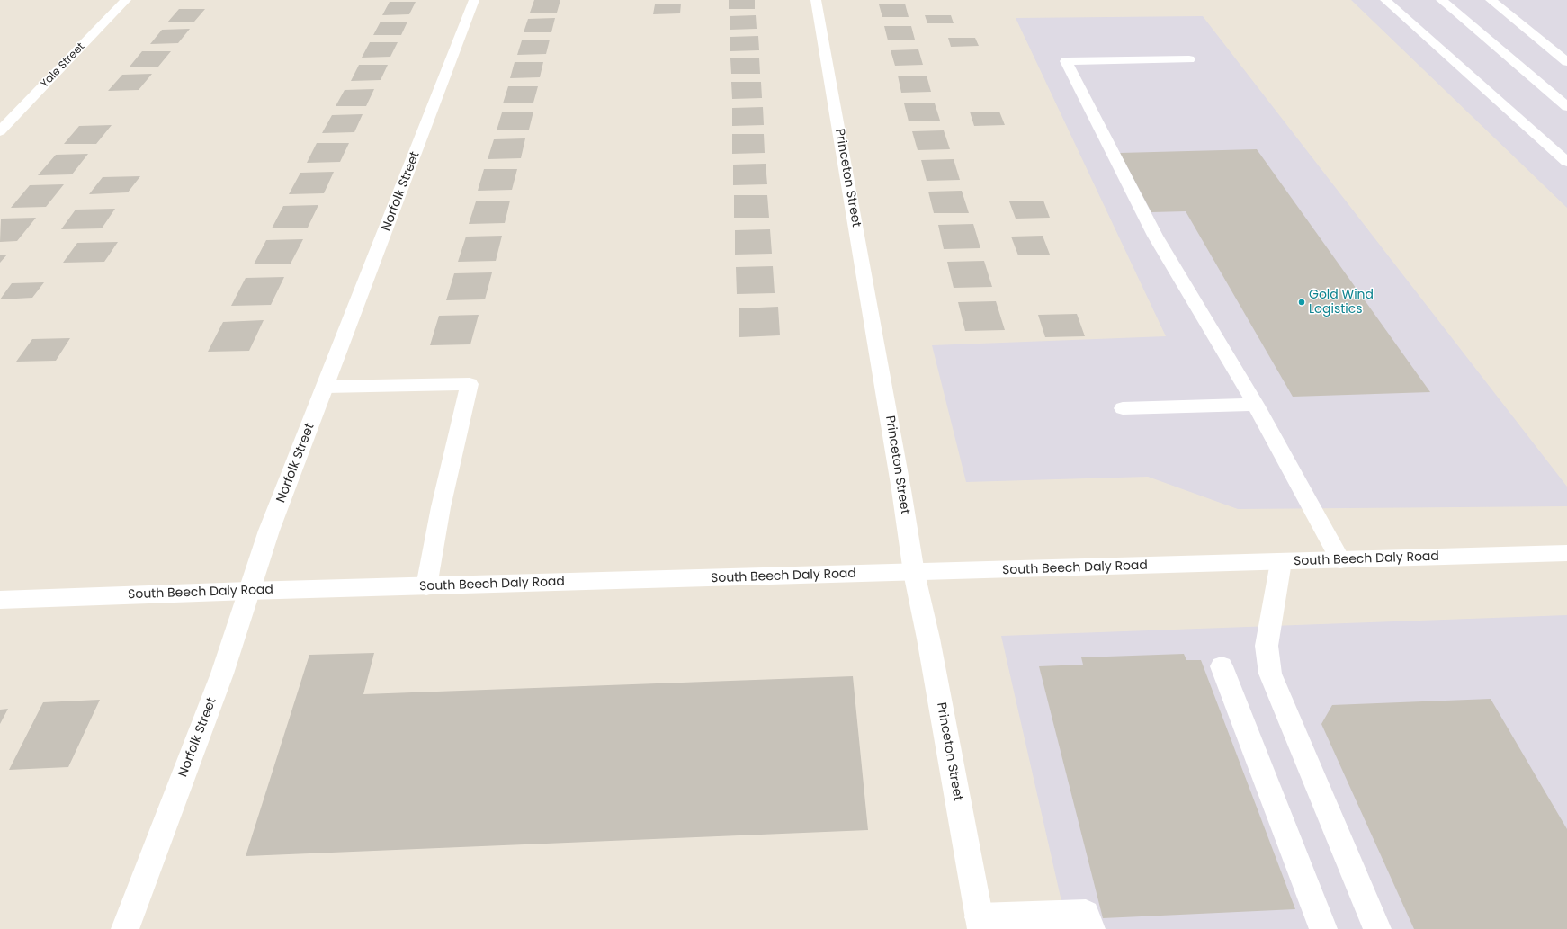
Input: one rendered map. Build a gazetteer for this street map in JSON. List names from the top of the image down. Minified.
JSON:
{"streets":{"street":["Yale Street","Princeton Street","Norfolk Street","South Beech Daly Road"]},"crossings":[["Princeton Street","South Beech Daly Road"],["Norfolk Street","South Beech Daly Road"]],"places":["Gold Wind Logistics"]}
